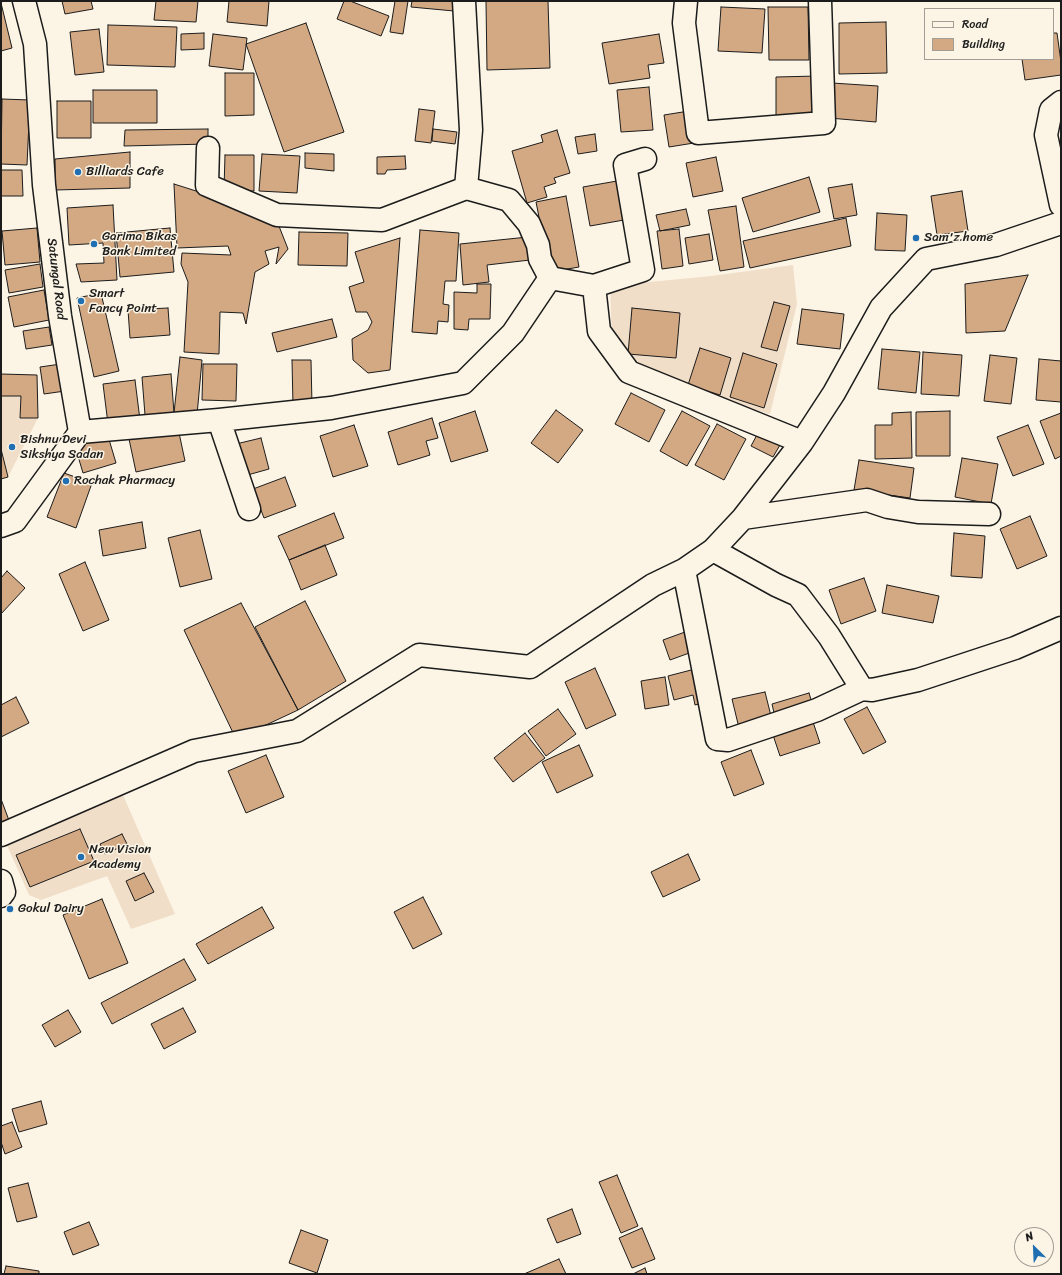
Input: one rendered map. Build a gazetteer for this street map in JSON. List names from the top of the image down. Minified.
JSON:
{"streets":{"street":["Satungal Road"]},"places":["Billiards Cafe","Sam'z home","Garima Bikas Bank Limited","Smart Fancy Point","Bishnu Devi Sikshya Sadan","Rochak Pharmacy","New Vision Academy","Gokul Dairy"],"legend":["Road","Building"],"north":"top left"}
